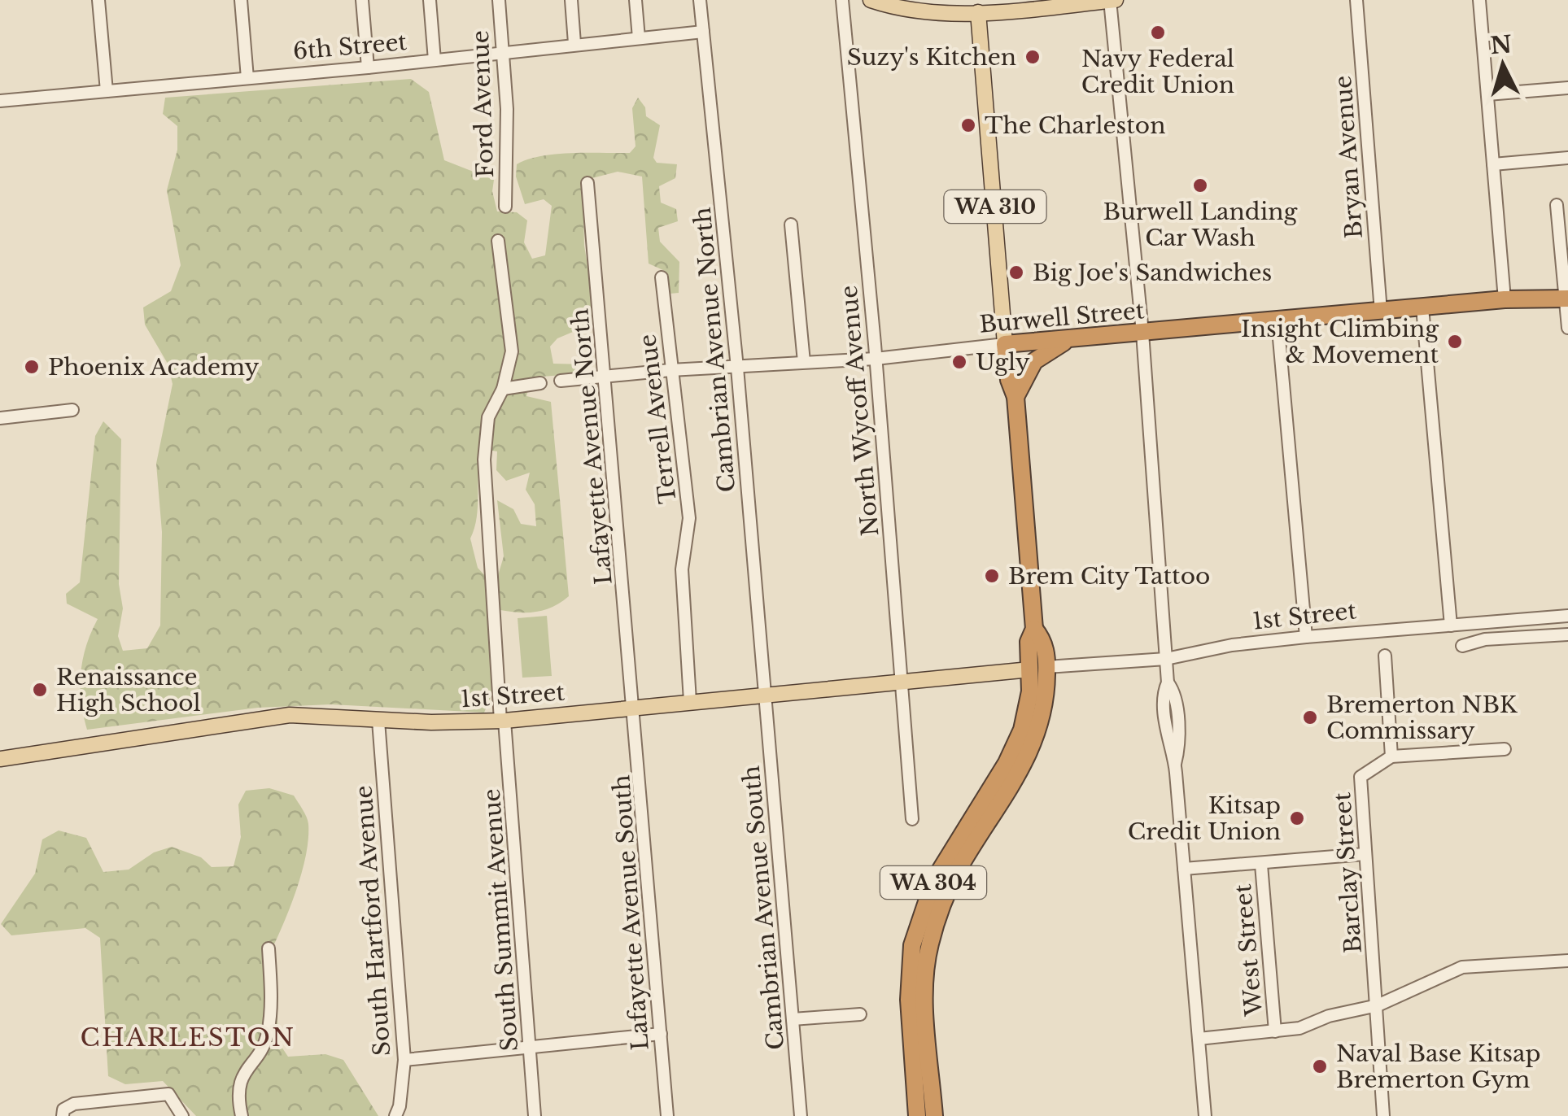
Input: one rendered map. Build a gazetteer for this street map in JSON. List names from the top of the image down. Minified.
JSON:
{"streets":{"highway":["Burwell Street","WA 304"],"main road":["WA 310","1st Street"],"street":["6th Street","Ford Avenue","Bryan Avenue","Cambrian Avenue North","North Wycoff Avenue","Terrell Avenue","Lafayette Avenue North","Barclay Street","Cambrian Avenue South","Lafayette Avenue South","South Summit Avenue","South Hartford Avenue","West Street"]},"crossings":[["6th Street","Ford Avenue"],["6th Street","Cambrian Avenue North"],["Bryan Avenue","Burwell Street"],["WA 310","Burwell Street"],["WA 310","WA 304"],["Burwell Street","Cambrian Avenue North"],["Burwell Street","North Wycoff Avenue"],["Burwell Street","Terrell Avenue"],["Burwell Street","Lafayette Avenue North"],["Burwell Street","WA 304"],["Cambrian Avenue North","1st Street"],["Cambrian Avenue North","Cambrian Avenue South"],["North Wycoff Avenue","1st Street"],["Terrell Avenue","1st Street"],["Lafayette Avenue North","1st Street"],["Lafayette Avenue North","Lafayette Avenue South"],["1st Street","WA 304"],["1st Street","Cambrian Avenue South"],["1st Street","Lafayette Avenue South"],["1st Street","South Summit Avenue"],["1st Street","South Hartford Avenue"]],"districts":["CHARLESTON"],"places":["Navy Federal Credit Union","Suzy's Kitchen","The Charleston","Burwell Landing Car Wash","Big Joe's Sandwiches","Insight Climbing & Movement","Ugly","Phoenix Academy","Brem City Tattoo","Renaissance High School","Bremerton NBK Commissary","Kitsap Credit Union","Naval Base Kitsap Bremerton Gym"],"north":"top"}
